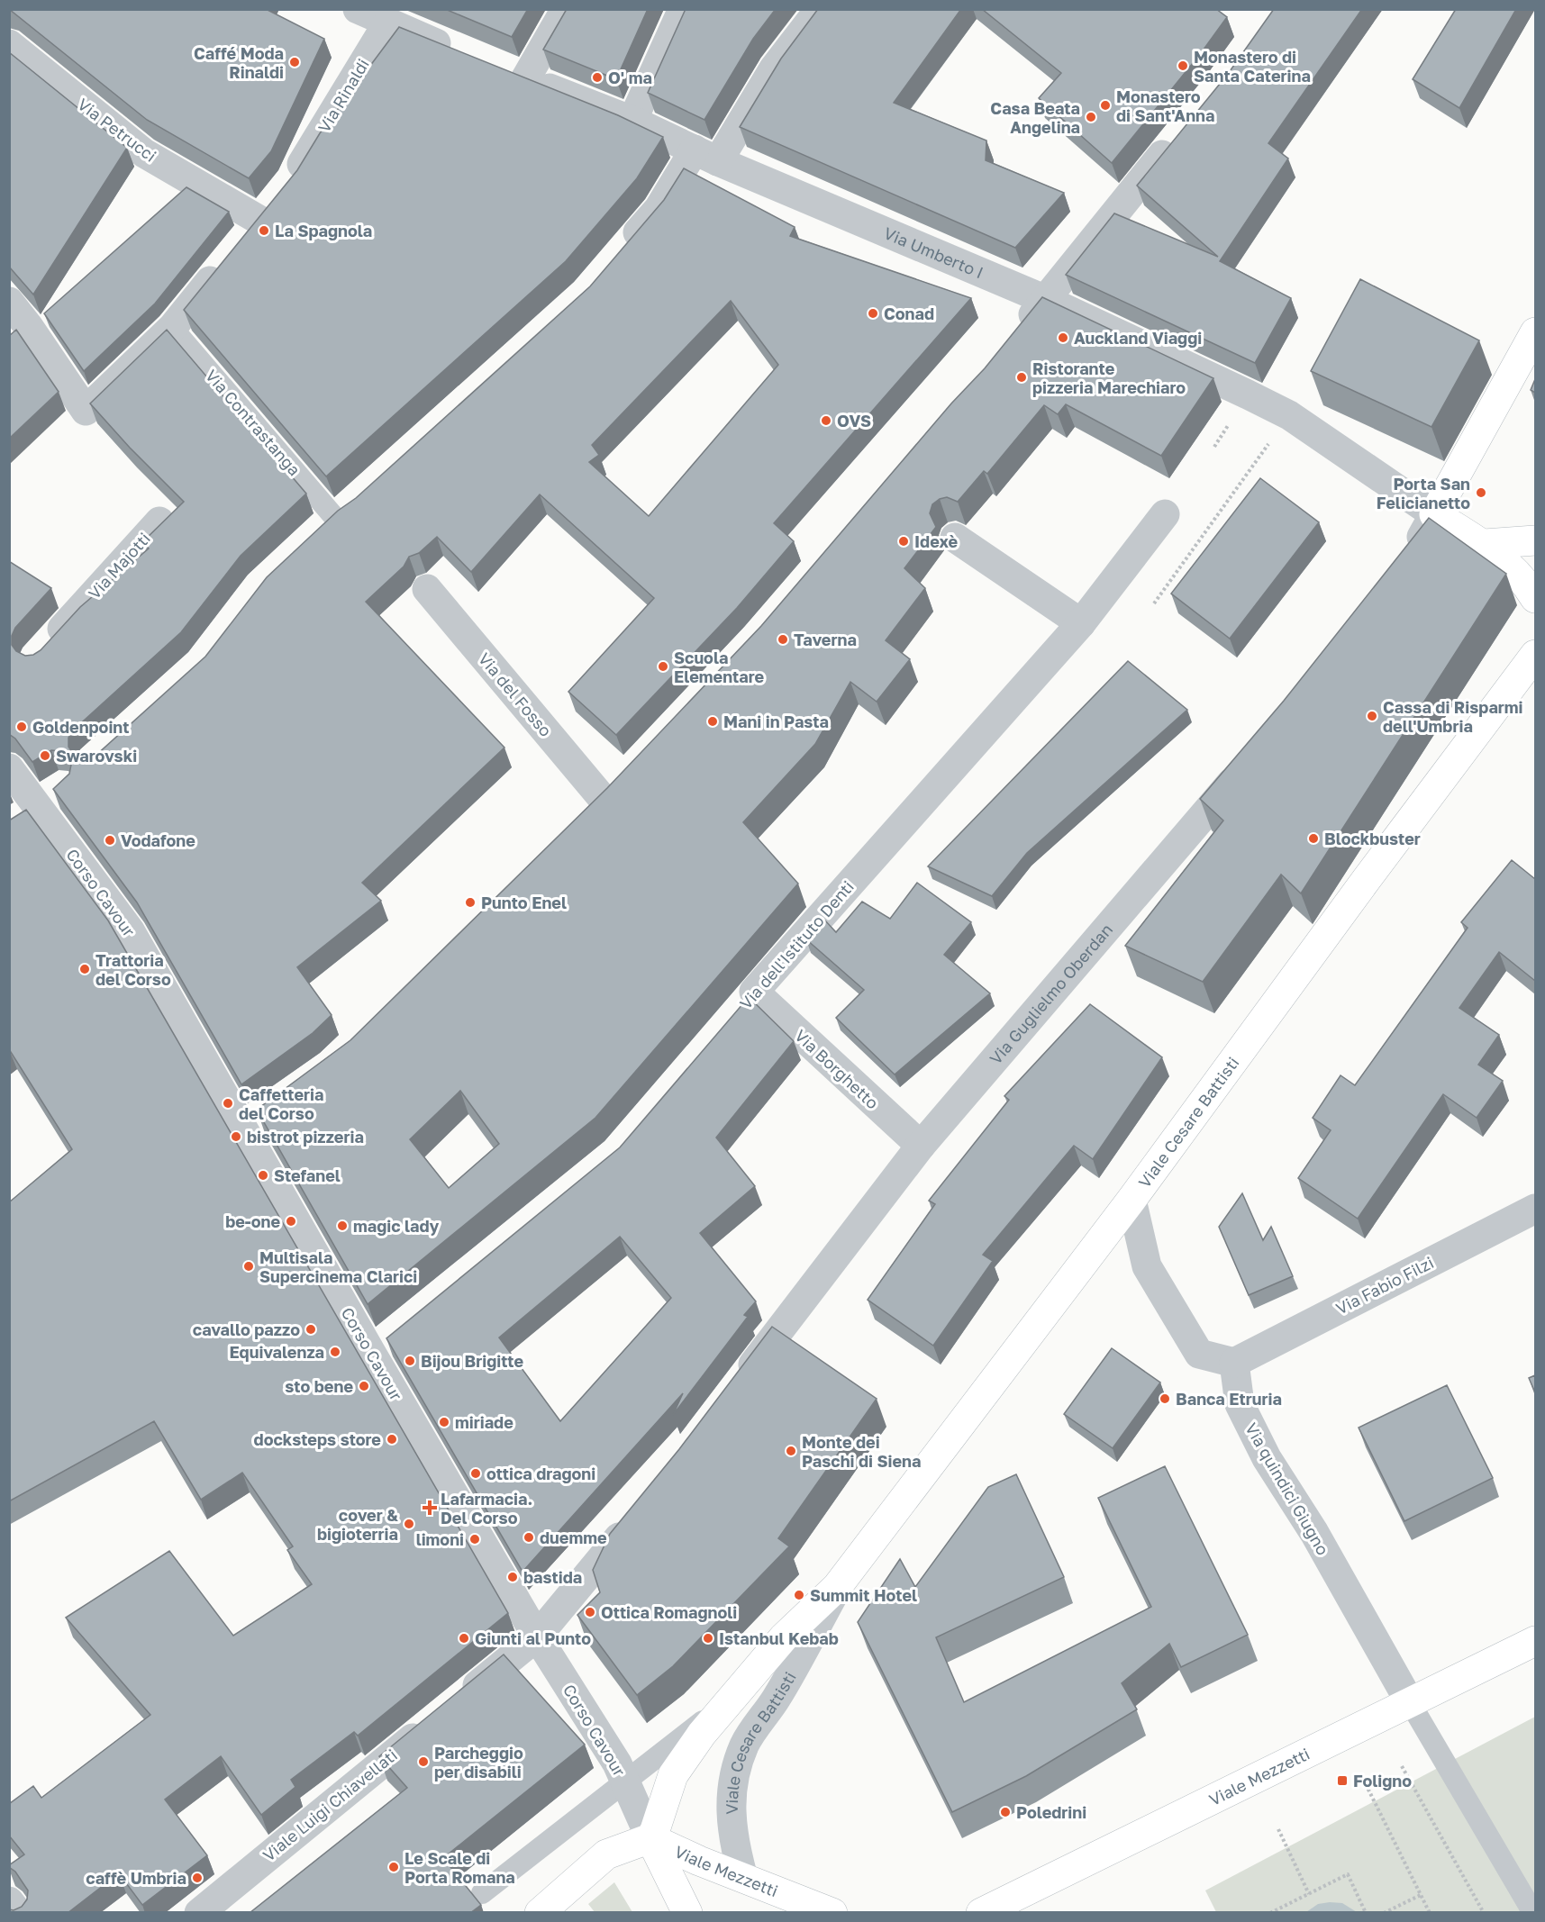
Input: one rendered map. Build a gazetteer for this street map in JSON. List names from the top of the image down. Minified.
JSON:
{"streets":{"main road":["Via Umberto I","Viale Cesare Battisti","Viale Mezzetti"],"street":["Via Rinaldi","Via Petrucci","Via Majotti","Via del Fosso","Corso Cavour","Via dell'Istituto Denti","Via Guglielmo Oberdan","Via Borghetto","Via Fabio Filzi","Via quindici Giugno","Viale Luigi Chiavellati"],"lane":["Via Contrastanga"]},"crossings":[["Via Rinaldi","Via Petrucci"],["Via Rinaldi","Via Contrastanga"],["Corso Cavour","Viale Cesare Battisti"],["Corso Cavour","Viale Mezzetti"],["Via dell'Istituto Denti","Via Borghetto"],["Via Guglielmo Oberdan","Via Borghetto"],["Viale Cesare Battisti","Viale Mezzetti"],["Via Fabio Filzi","Via quindici Giugno"],["Via quindici Giugno","Viale Mezzetti"]],"places":{"other":["Caffé Moda Rinaldi","Monastero di Santa Caterina","O' ma","Monastero di Sant'Anna","Casa Beata Angelina","La Spagnola","Conad","Auckland Viaggi","Ristorante pizzeria Marechiaro","OVS","Porta San Felicianetto","Idexè","Taverna","Scuola Elementare","Cassa di Risparmi dell'Umbria","Mani in Pasta","Goldenpoint","Swarovski","Blockbuster","Vodafone","Punto Enel","Trattoria del Corso","Caffetteria del Corso","bistrot pizzeria","Stefanel","be-one","magic lady","Multisala Supercinema Clarici","cavallo pazzo","Equivalenza","Bijou Brigitte","sto bene","Banca Etruria","miriade","docksteps store","Monte dei Paschi di Siena","ottica dragoni","cover & bigioterria","duemme","limoni","bastida","Summit Hotel","Ottica Romagnoli","Giunti al Punto","Istanbul Kebab","Parcheggio per disabili","Poledrini","Le Scale di Porta Romana","caffè Umbria"],"health":["Lafarmacia. Del Corso"],"transit":["Foligno"]}}
